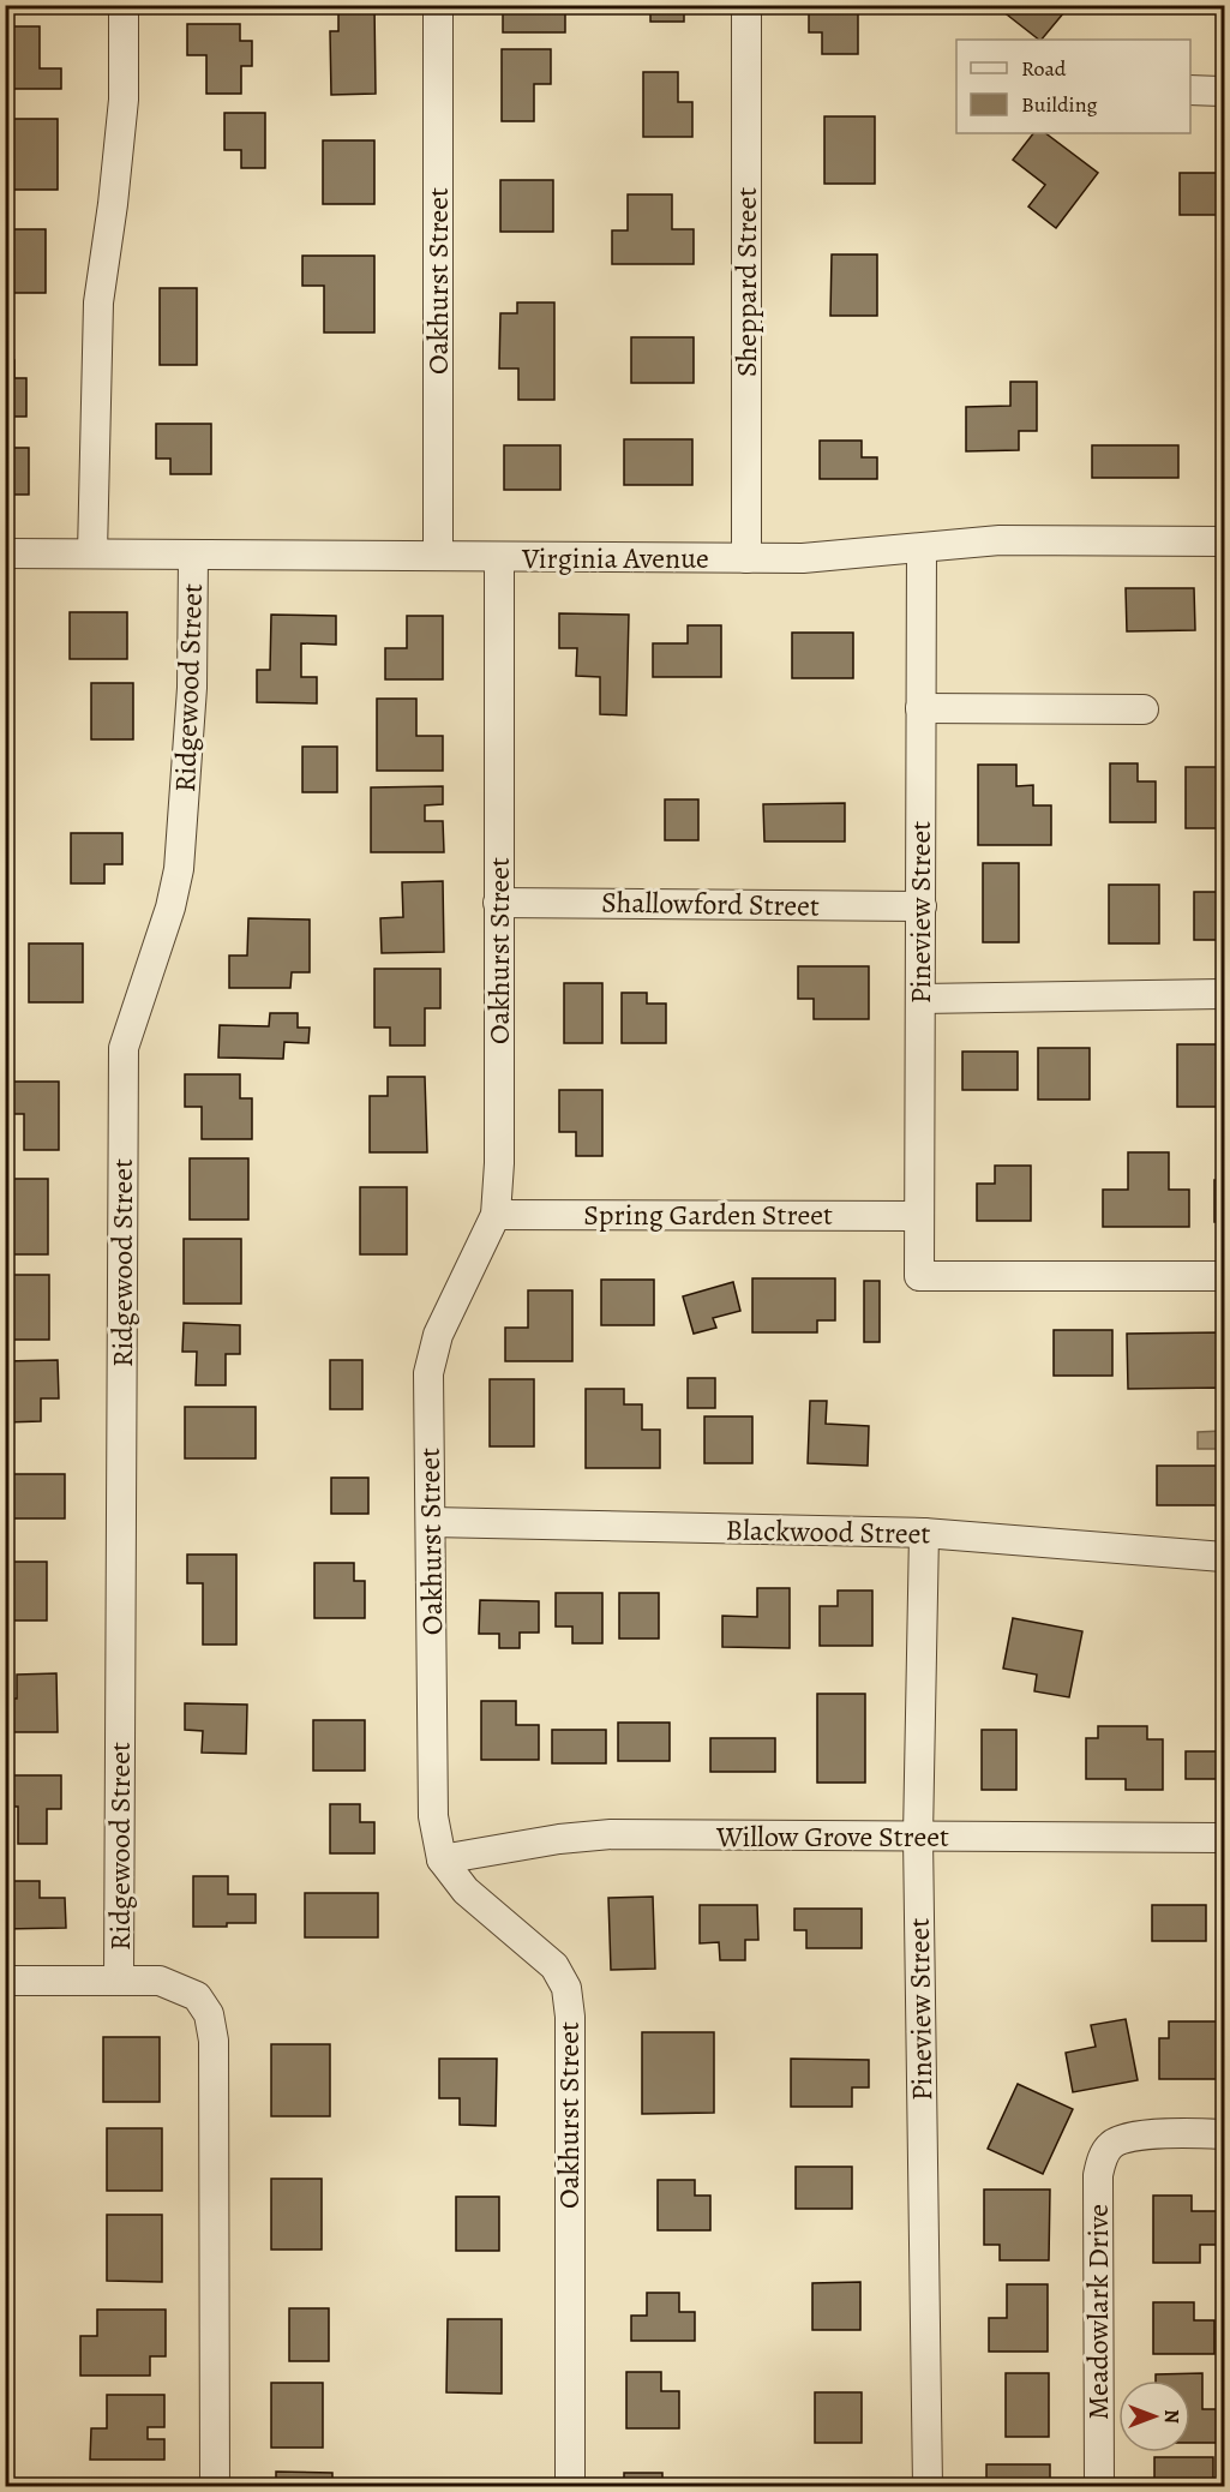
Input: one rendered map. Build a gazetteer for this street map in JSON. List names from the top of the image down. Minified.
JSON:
{"streets":{"street":["Oakhurst Street","Sheppard Street","Virginia Avenue","Ridgewood Street","Shallowford Street","Pineview Street","Spring Garden Street","Blackwood Street","Willow Grove Street","Meadowlark Drive"]},"crossings":[["Oakhurst Street","Virginia Avenue"],["Oakhurst Street","Shallowford Street"],["Oakhurst Street","Spring Garden Street"],["Oakhurst Street","Blackwood Street"],["Oakhurst Street","Willow Grove Street"],["Sheppard Street","Virginia Avenue"],["Virginia Avenue","Ridgewood Street"],["Virginia Avenue","Pineview Street"],["Shallowford Street","Pineview Street"],["Pineview Street","Spring Garden Street"],["Pineview Street","Blackwood Street"],["Pineview Street","Willow Grove Street"]],"legend":["Road","Building"],"north":"right"}
